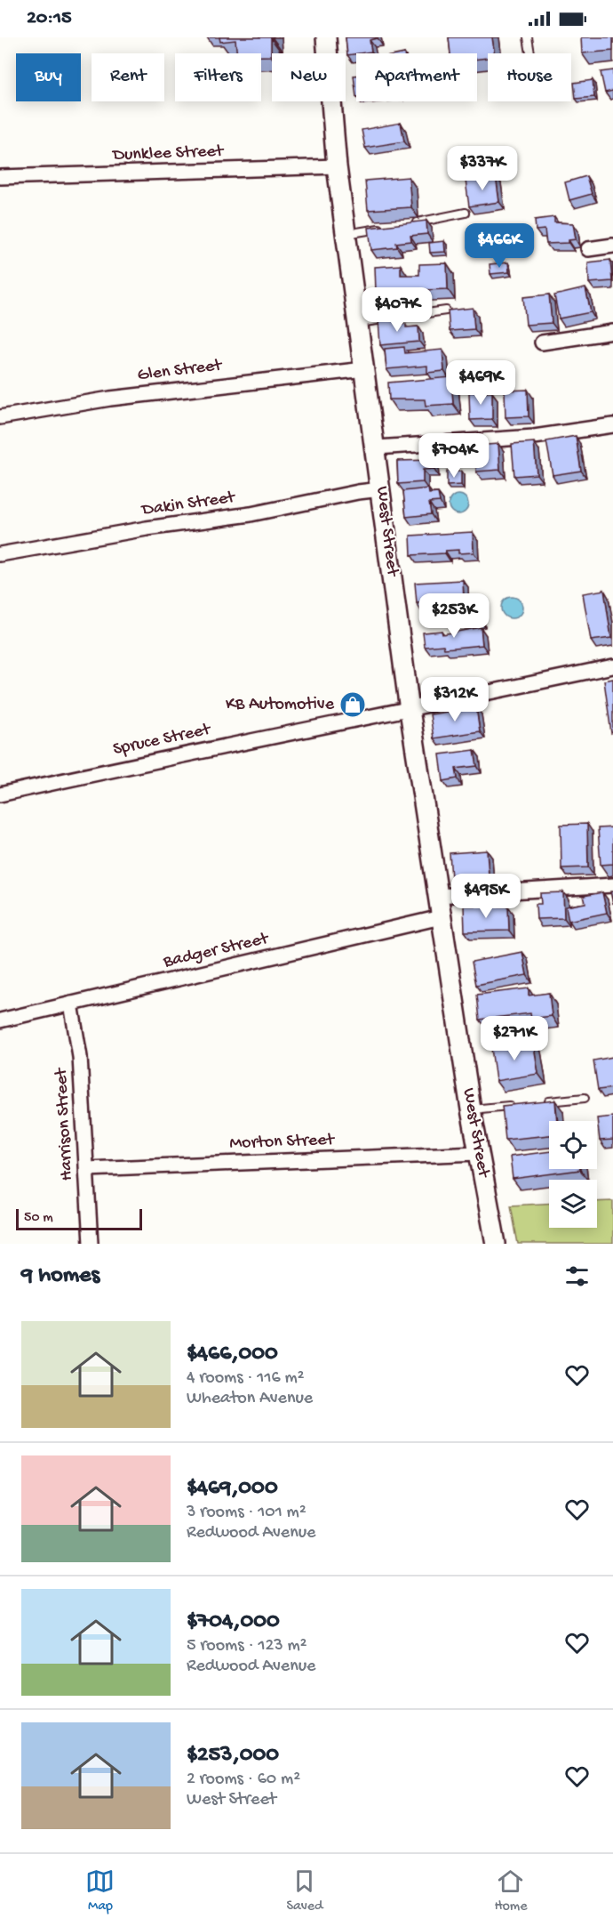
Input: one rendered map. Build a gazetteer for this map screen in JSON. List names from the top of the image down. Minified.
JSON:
{"streets":{"street":["Dunklee Street","Glen Street","Dakin Street","West Street","Spruce Street","Badger Street","Harrison Street","Morton Street"]},"crossings":[["Dunklee Street","West Street"],["Glen Street","West Street"],["Dakin Street","West Street"],["West Street","Spruce Street"],["West Street","Badger Street"],["West Street","Morton Street"],["Badger Street","Harrison Street"],["Harrison Street","Morton Street"]],"places":{"shop":["KB Automotive"]},"scale_bar":"50 m","page":{"status":"20:15","chip":["Buy","Rent","Filters","New","Apartment","House"],"price":["$337K","$466K","$407K","$469K","$704K","$253K","$312K","$495K","$271K"],"scale":"50 m","heading":"9 homes","list":[{"name":"$466,000","note":"4 rooms · 116 m² · Wheaton Avenue"},{"name":"$469,000","note":"3 rooms · 101 m² · Redwood Avenue"},{"name":"$704,000","note":"5 rooms · 123 m² · Redwood Avenue"},{"name":"$253,000","note":"2 rooms · 60 m² · West Street"}],"tabs":["Map","Saved","Home"]}}
